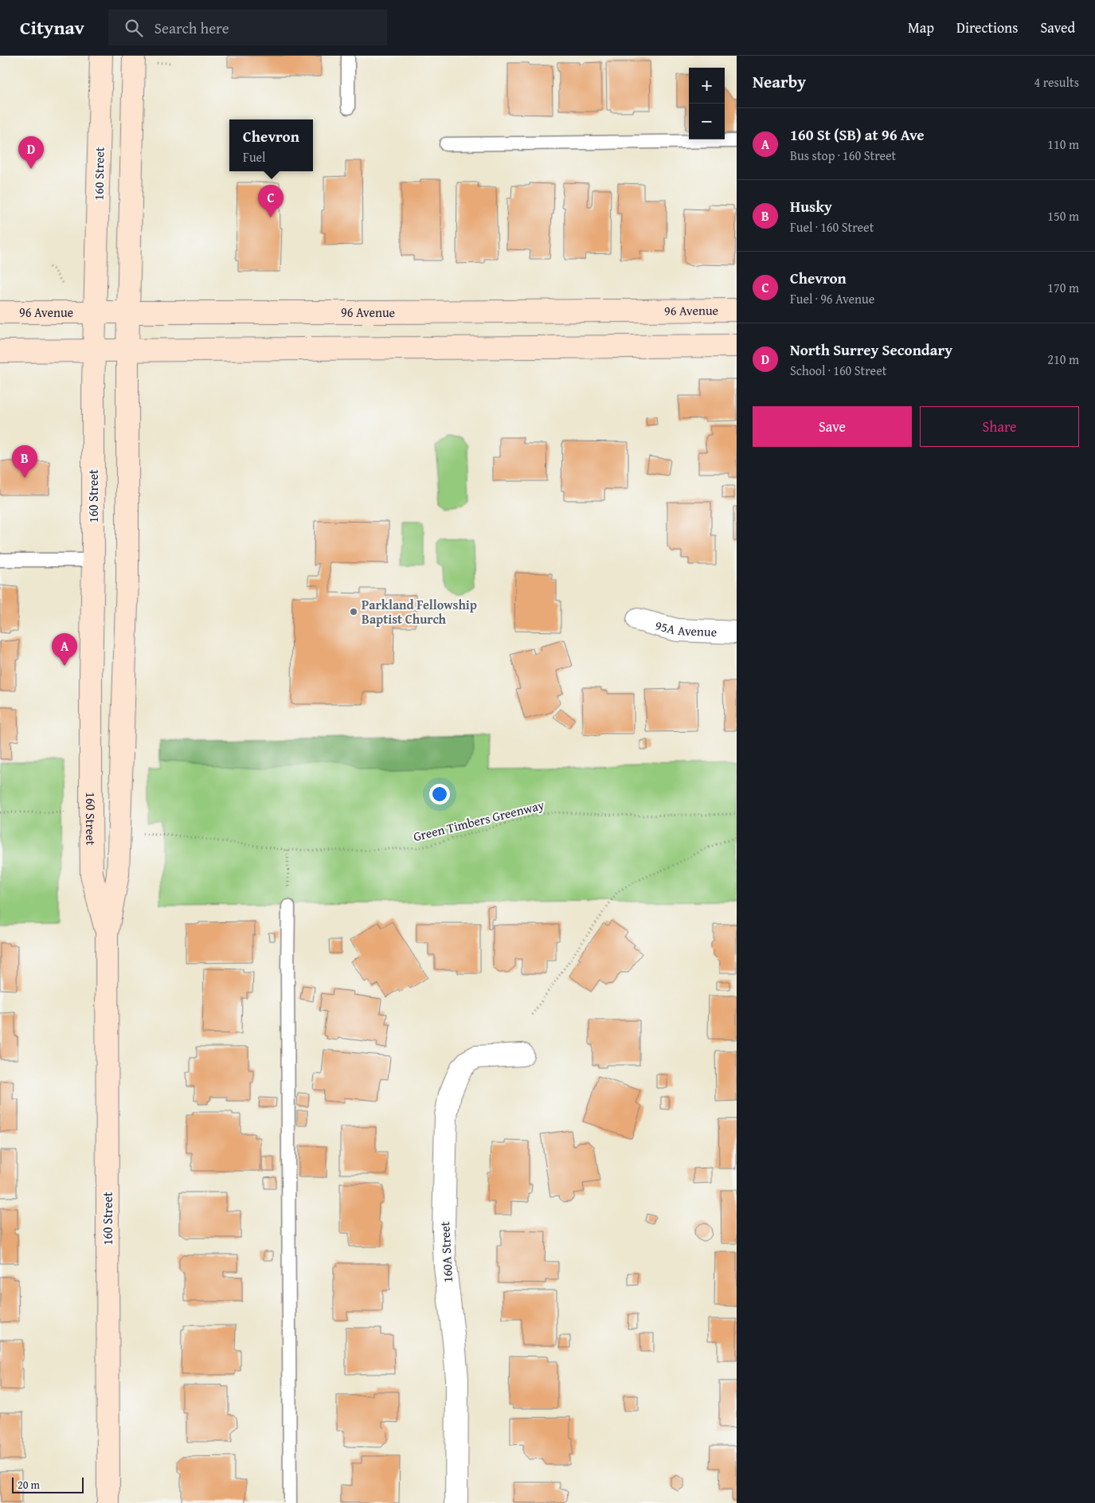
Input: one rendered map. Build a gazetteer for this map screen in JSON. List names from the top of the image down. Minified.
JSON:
{"streets":{"main road":["160 Street","96 Avenue"],"street":["95A Avenue","160A Street"],"path":["Green Timbers Greenway"]},"crossings":[["160 Street","96 Avenue"]],"places":["Parkland Fellowship Baptist Church"],"scale_bar":"20 m","page":{"header":"Citynav","search":"Search here","nav":["Map","Directions","Saved"],"heading":["Nearby","4 results"],"map_buttons":["+","−"],"list":[{"mark":"A","name":"160 St (SB) at 96 Ave","note":"Bus stop · 160 Street","value":"110 m"},{"mark":"B","name":"Husky","note":"Fuel · 160 Street","value":"150 m"},{"mark":"C","name":"Chevron","note":"Fuel · 96 Avenue","value":"170 m"},{"mark":"D","name":"North Surrey Secondary","note":"School · 160 Street","value":"210 m"}],"popup":["Chevron","Fuel"],"pins":["D","C","B","A"],"buttons":["Save","Share"],"scale":"20 m"}}
